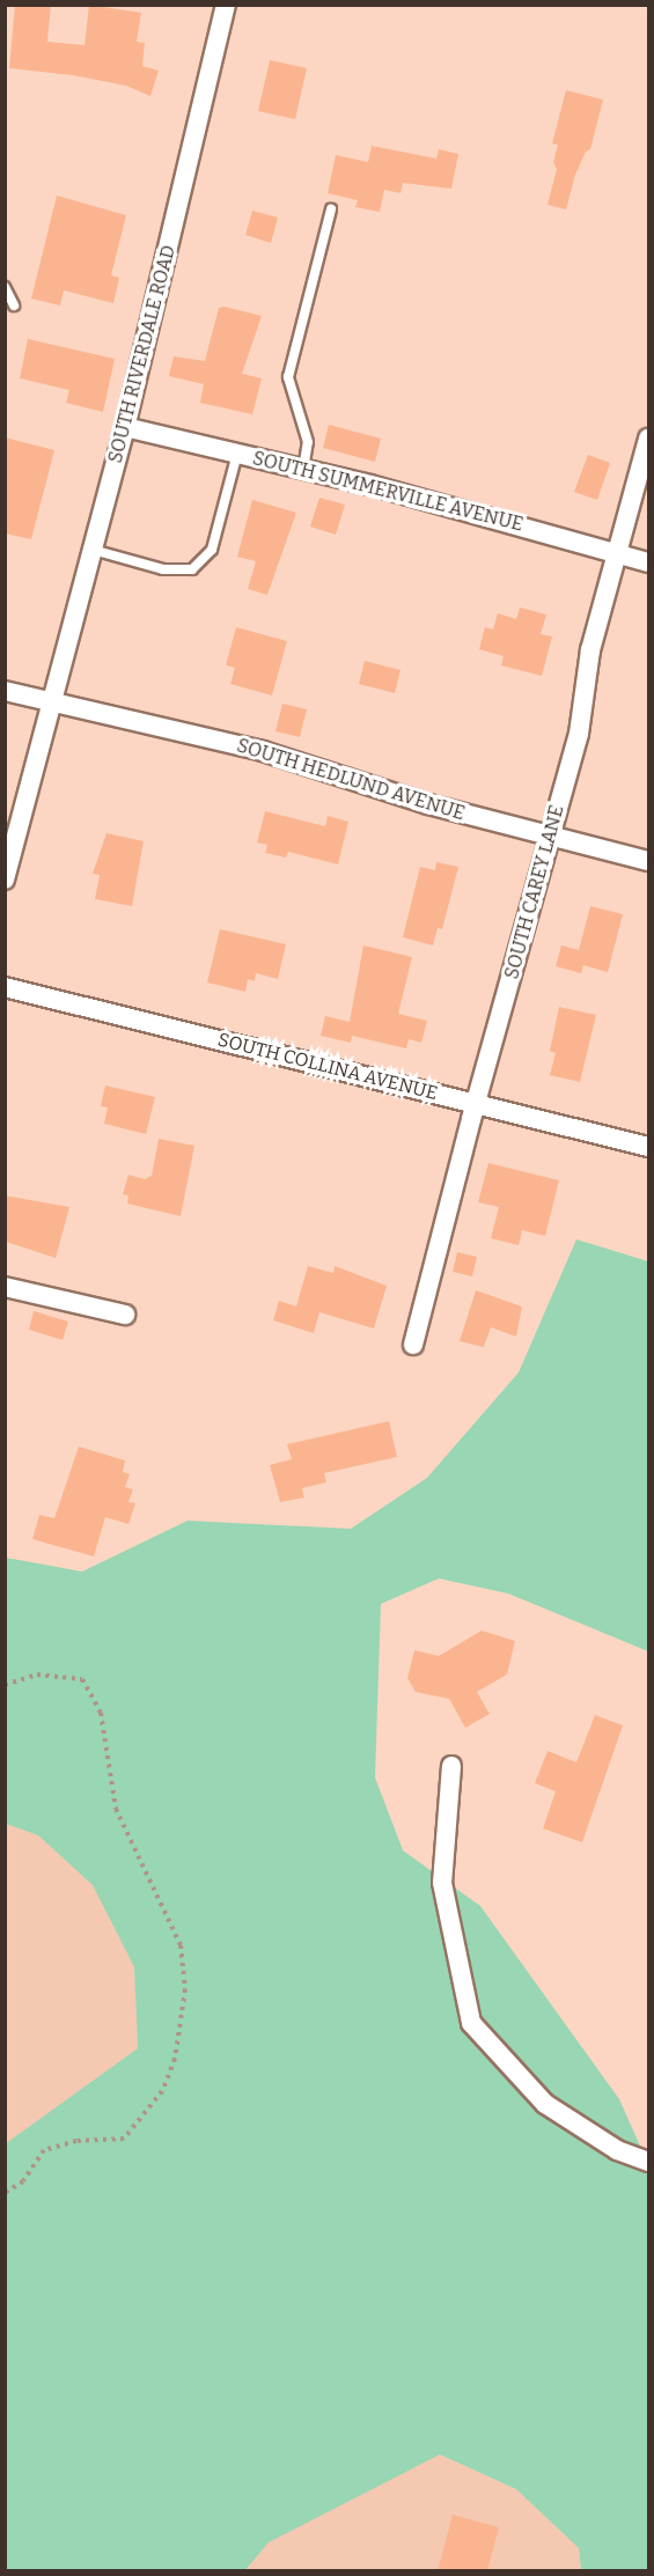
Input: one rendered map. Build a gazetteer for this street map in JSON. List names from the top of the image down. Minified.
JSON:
{"streets":{"street":["SOUTH RIVERDALE ROAD","SOUTH SUMMERVILLE AVENUE","SOUTH HEDLUND AVENUE","SOUTH CAREY LANE","SOUTH COLLINA AVENUE"]},"crossings":[["SOUTH RIVERDALE ROAD","SOUTH SUMMERVILLE AVENUE"],["SOUTH RIVERDALE ROAD","SOUTH HEDLUND AVENUE"],["SOUTH SUMMERVILLE AVENUE","SOUTH CAREY LANE"],["SOUTH HEDLUND AVENUE","SOUTH CAREY LANE"],["SOUTH CAREY LANE","SOUTH COLLINA AVENUE"]]}
